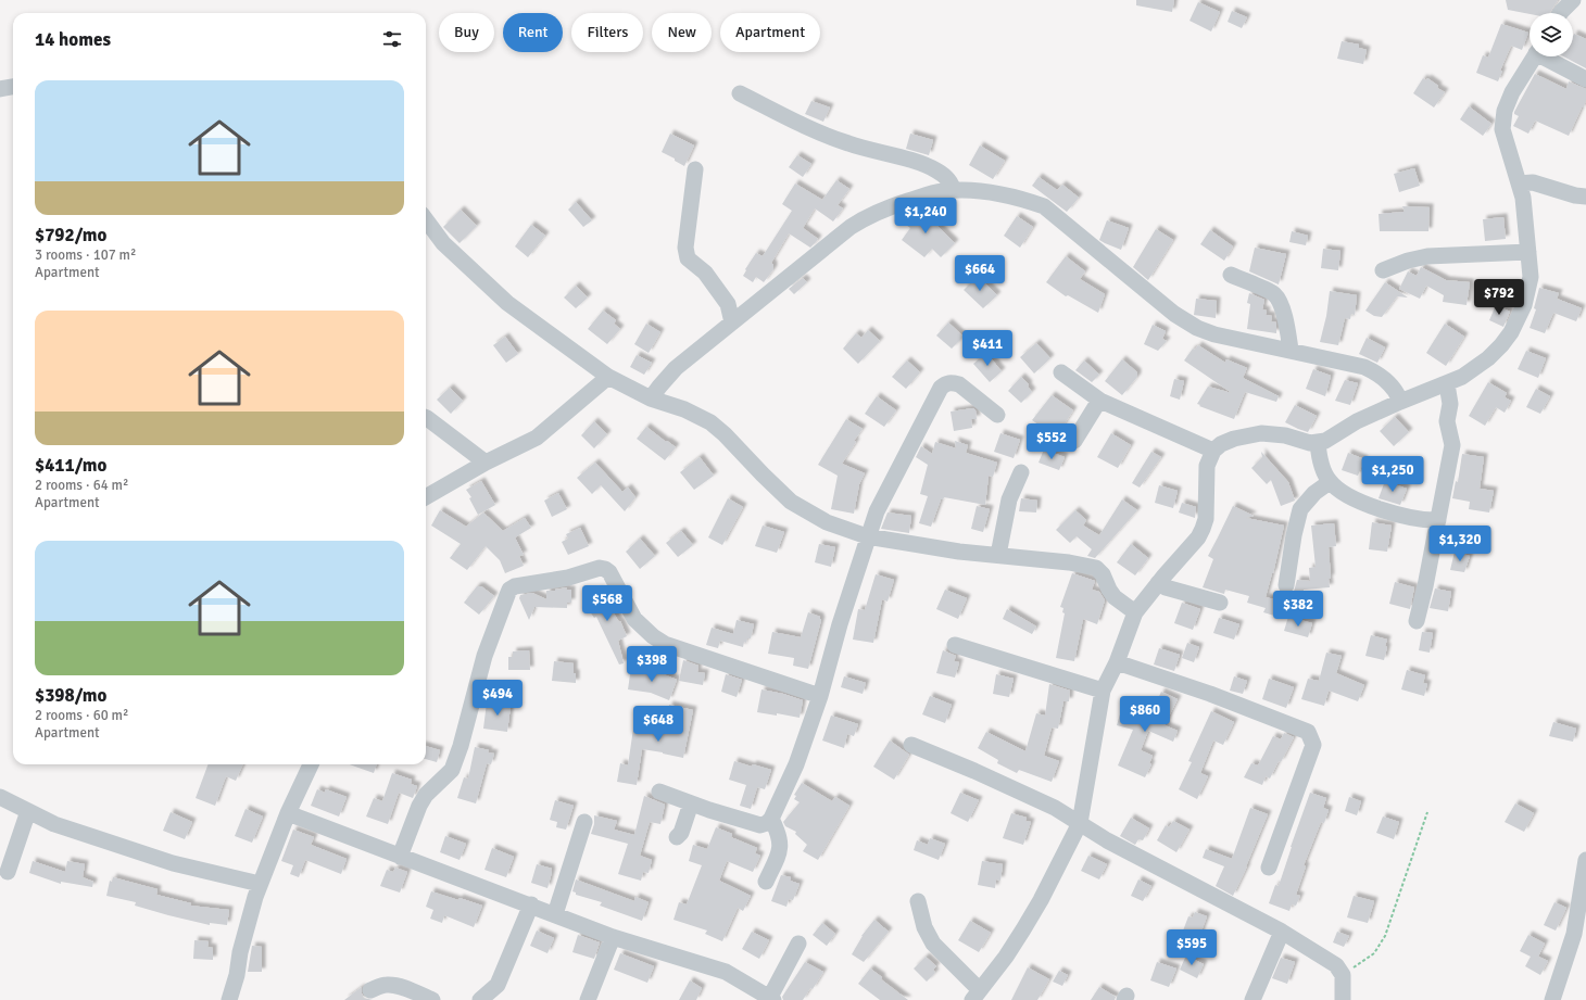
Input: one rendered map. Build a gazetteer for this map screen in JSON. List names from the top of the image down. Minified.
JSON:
{"page":{"chip":["Buy","Rent","Filters","New","Apartment"],"heading":"14 homes","list":[{"name":"$792/mo","note":"3 rooms · 107 m² · Apartment"},{"name":"$411/mo","note":"2 rooms · 64 m² · Apartment"},{"name":"$398/mo","note":"2 rooms · 60 m² · Apartment"}],"price":["$1,240","$664","$792","$411","$552","$1,250","$1,320","$568","$382","$398","$494","$860","$648","$595"]}}
